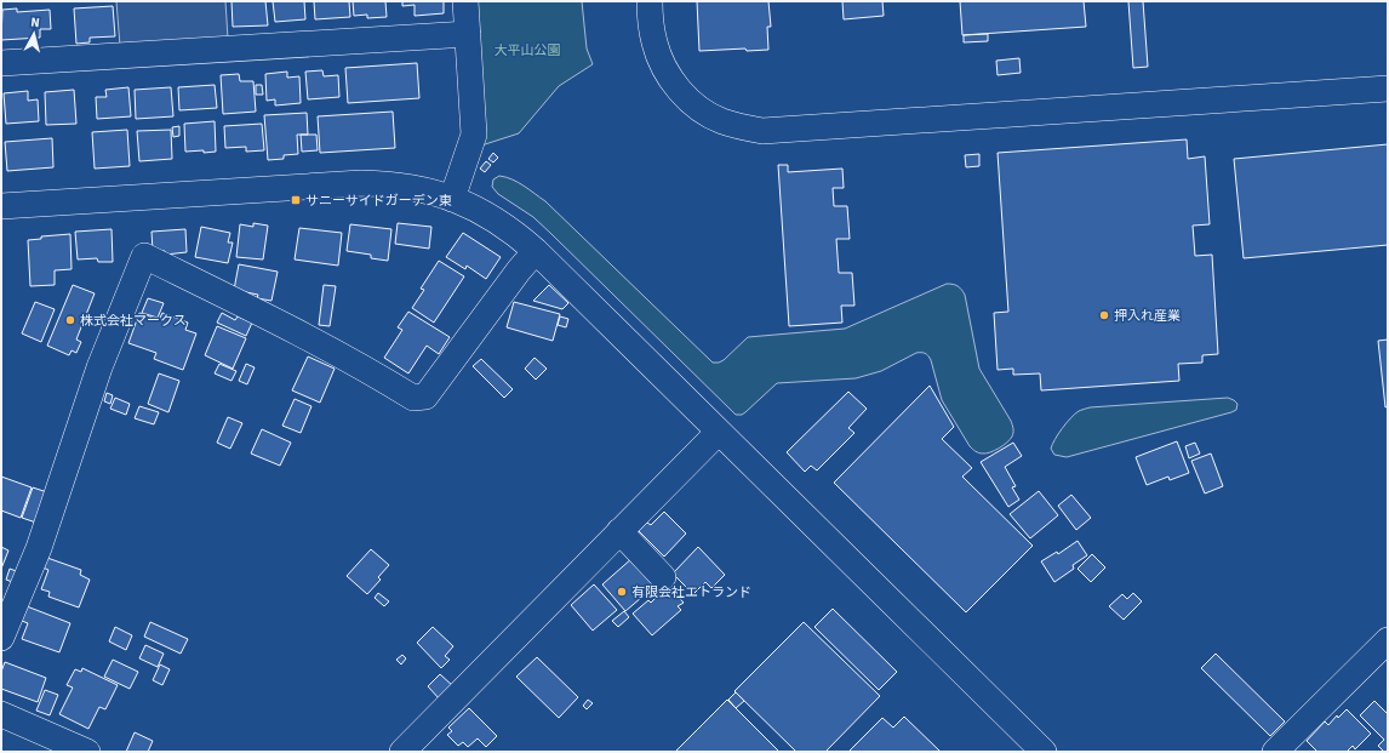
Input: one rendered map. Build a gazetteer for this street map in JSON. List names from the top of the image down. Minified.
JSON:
{"parks":["大平山公園"],"places":{"transit":["サニーサイドガーデン東"],"other":["押入れ産業","株式会社マークス","有限会社エトランド"]},"north":"top"}
